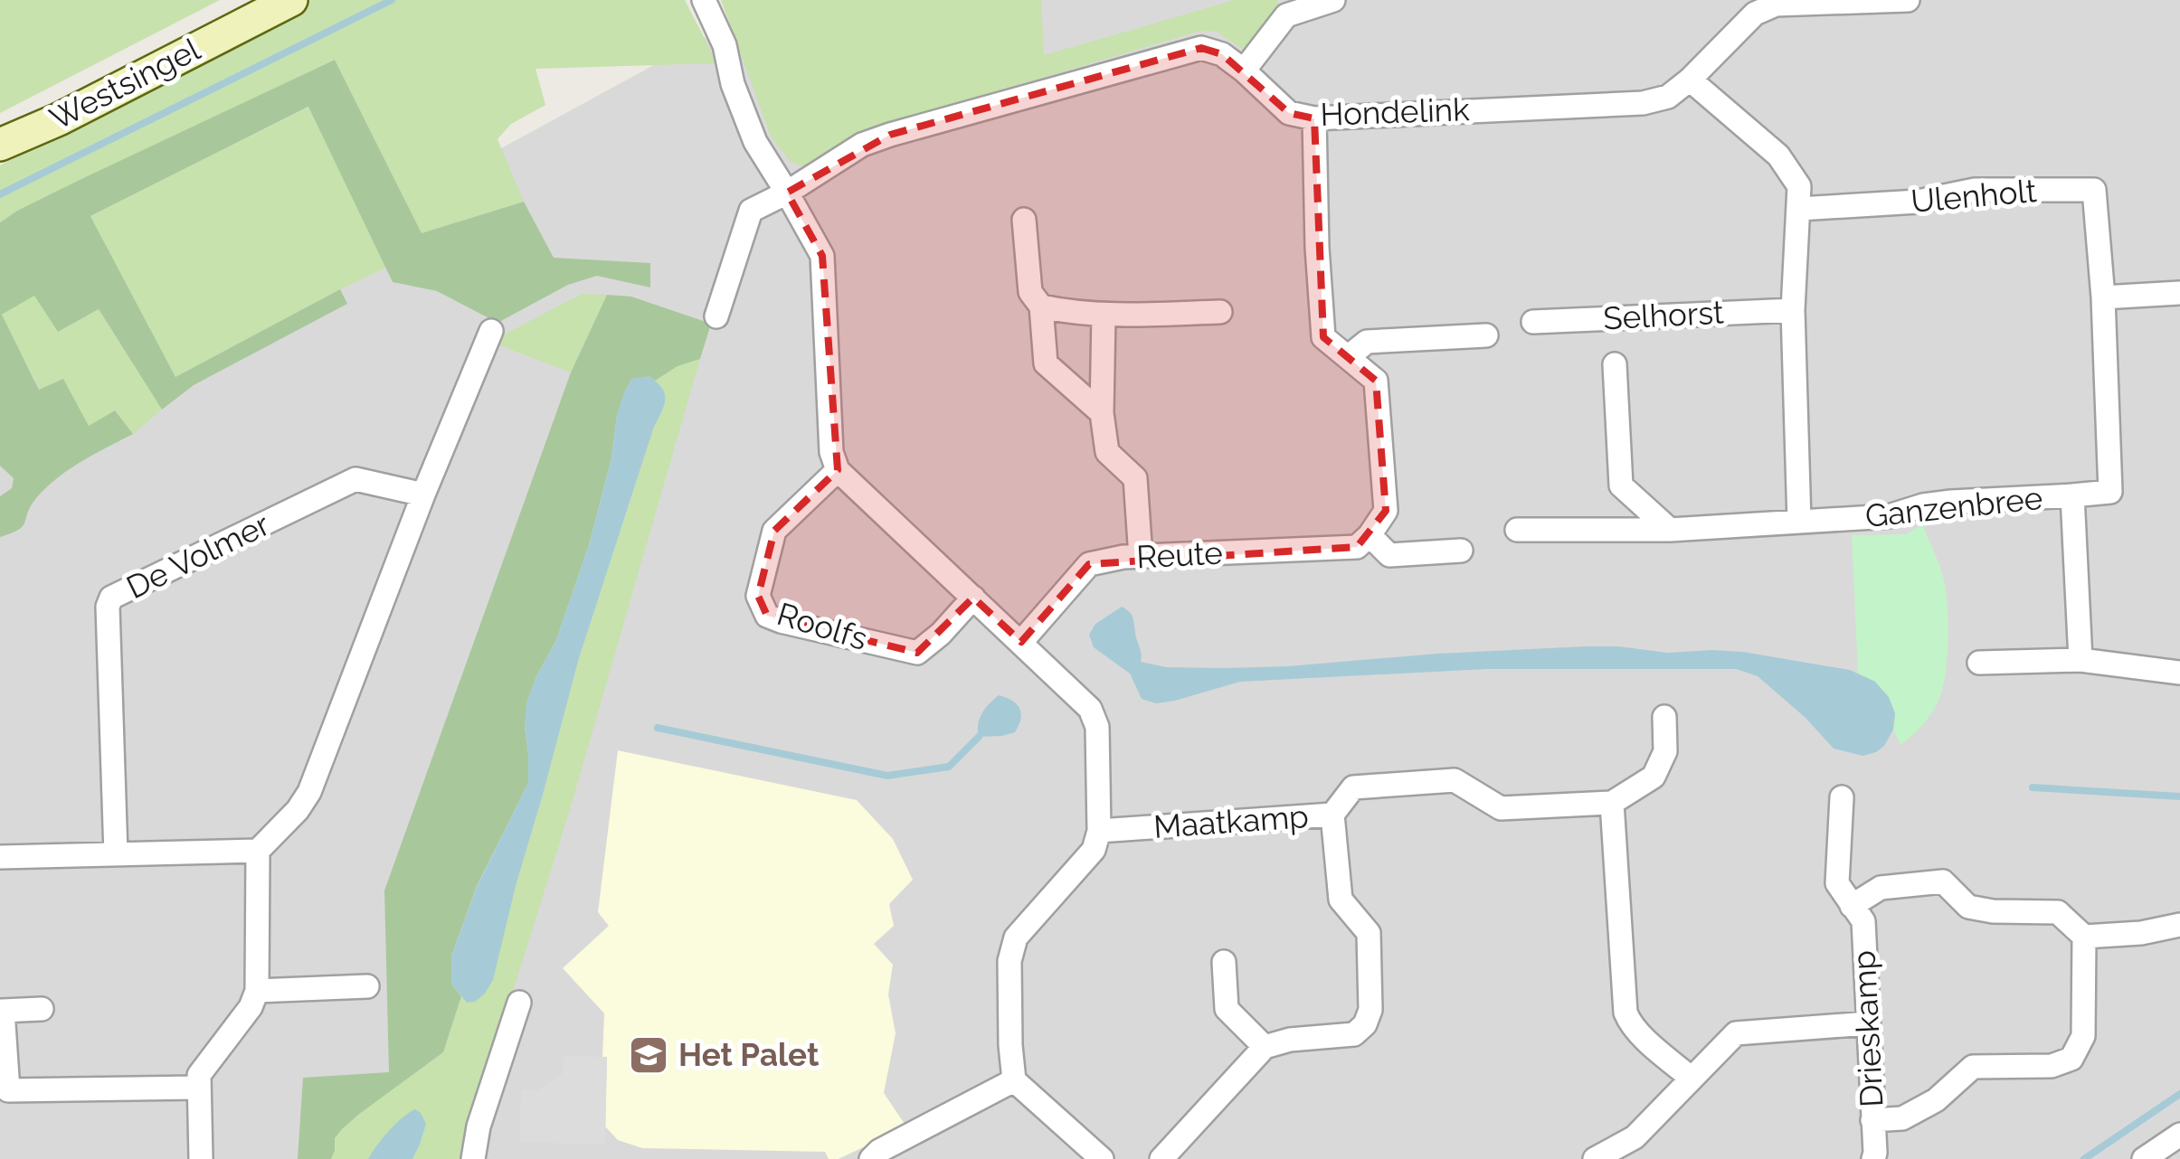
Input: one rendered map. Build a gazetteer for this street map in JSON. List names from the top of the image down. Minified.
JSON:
{"streets":{"main road":["Westsingel"],"street":["Hondelink","Ulenholt","Selhorst","Ganzenbree","Reute","De Volmer","Roolfs","Maatkamp","Drieskamp"]},"crossings":[["Ulenholt","Ganzenbree"]],"places":{"school or university":["Het Palet"]}}
